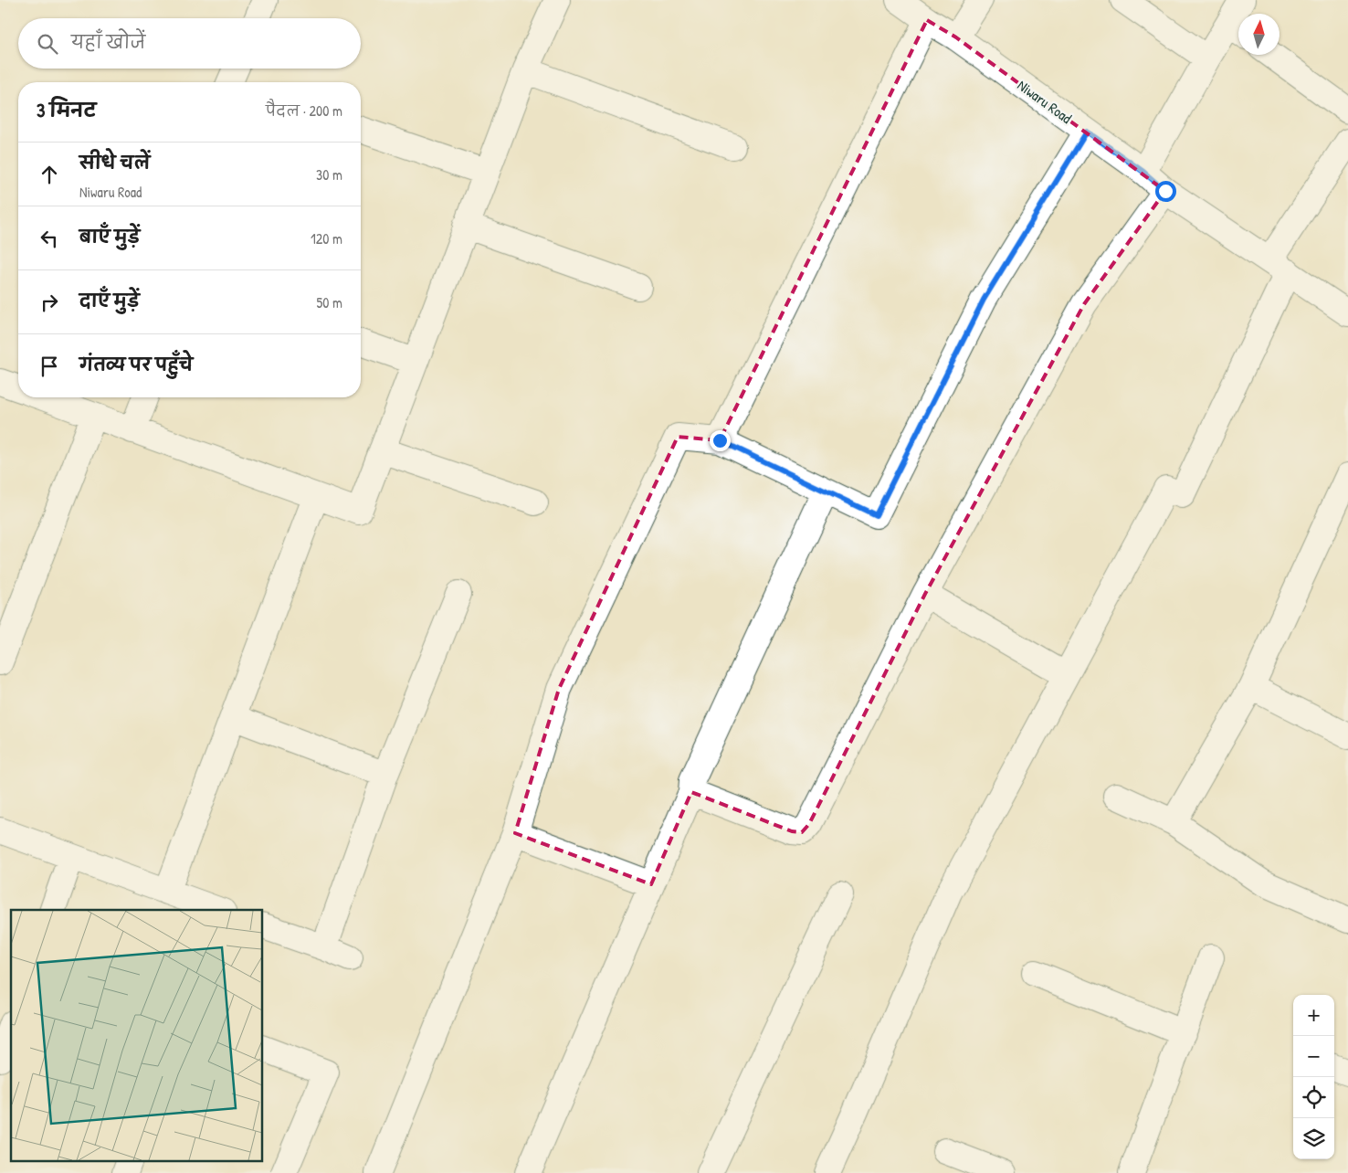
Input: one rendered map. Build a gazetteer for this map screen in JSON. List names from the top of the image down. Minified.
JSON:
{"streets":{"street":["Niwaru Road"]},"north":"top","page":{"search":"यहाँ खोजें","heading":["3 मिनट","पैदल · 200 m"],"list":[["सीधे चलें","Niwaru Road","30 m"],["बाएँ मुड़ें","120 m"],["दाएँ मुड़ें","50 m"],"गंतव्य पर पहुँचे"],"map_buttons":["+","−"]}}
